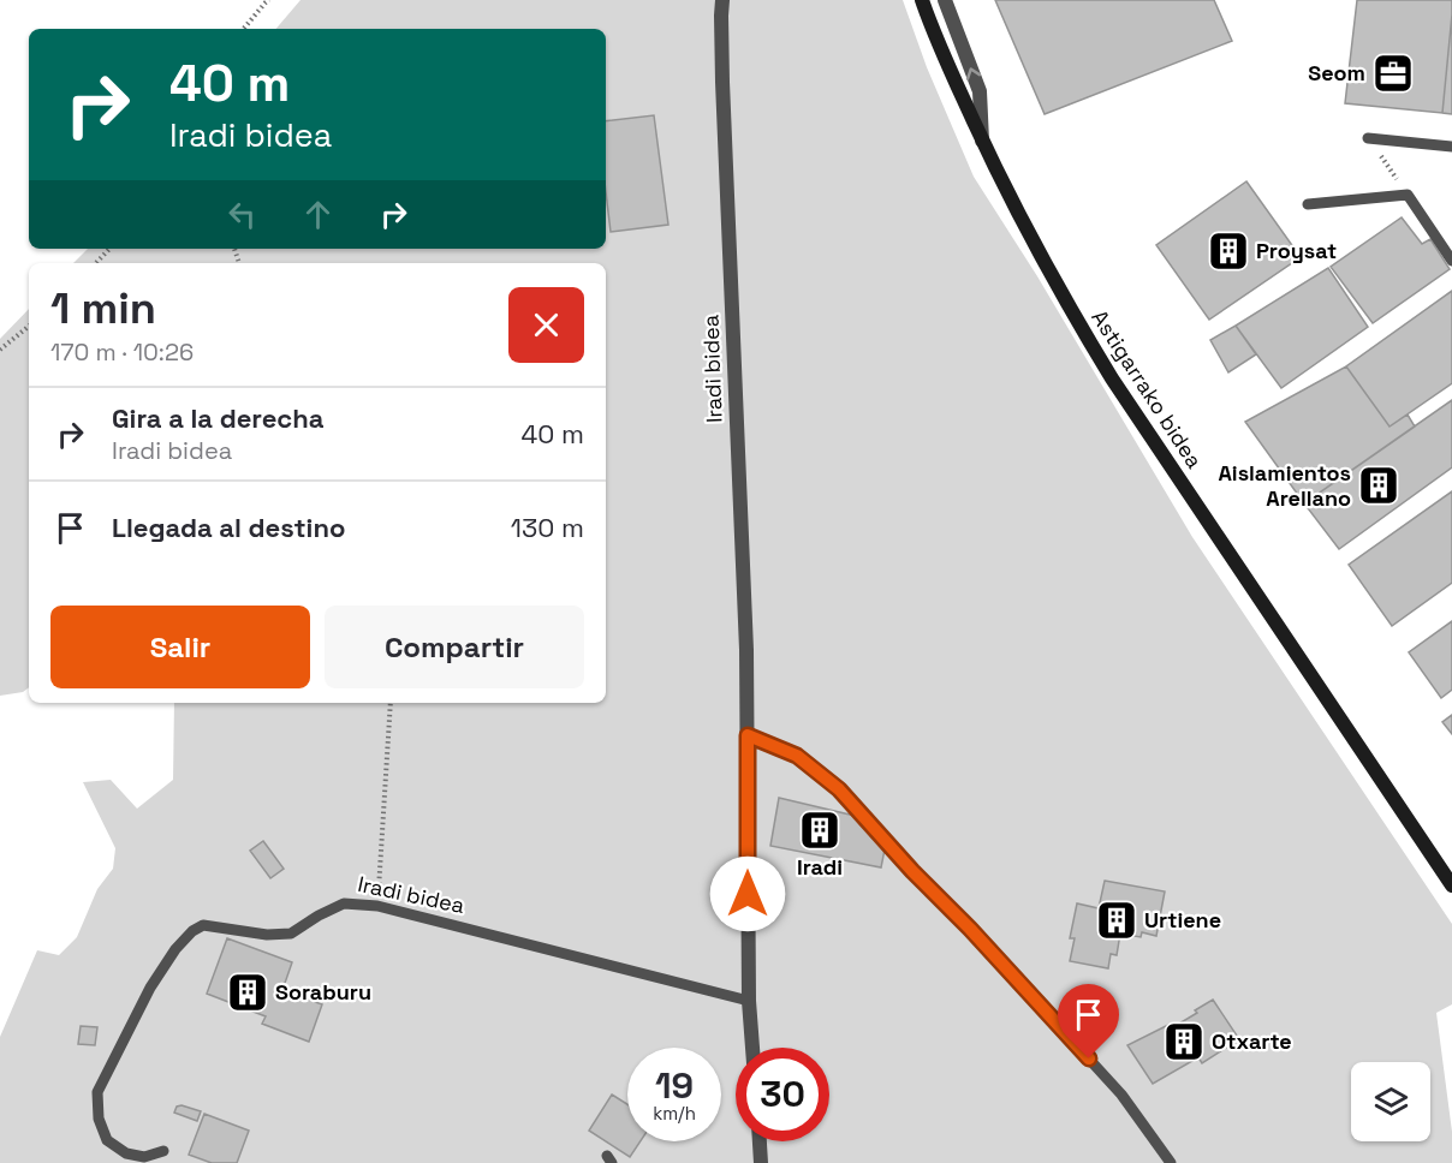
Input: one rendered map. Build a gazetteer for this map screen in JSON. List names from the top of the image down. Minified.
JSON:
{"streets":{"main road":["Astigarrako bidea"],"street":["Iradi bidea"]},"places":{"office":["Seom"],"building":["Proysat","Aislamientos Arellano","Iradi","Urtiene","Soraburu","Otxarte"]},"page":{"turn":["40 m","Iradi bidea"],"heading":["1 min","170 m · 10:26"],"list":[{"name":"Gira a la derecha","note":"Iradi bidea","value":"40 m"},{"name":"Llegada al destino","value":"130 m"}],"buttons":["Salir","Compartir"],"speed":"19 km/h","limit":"30"}}
